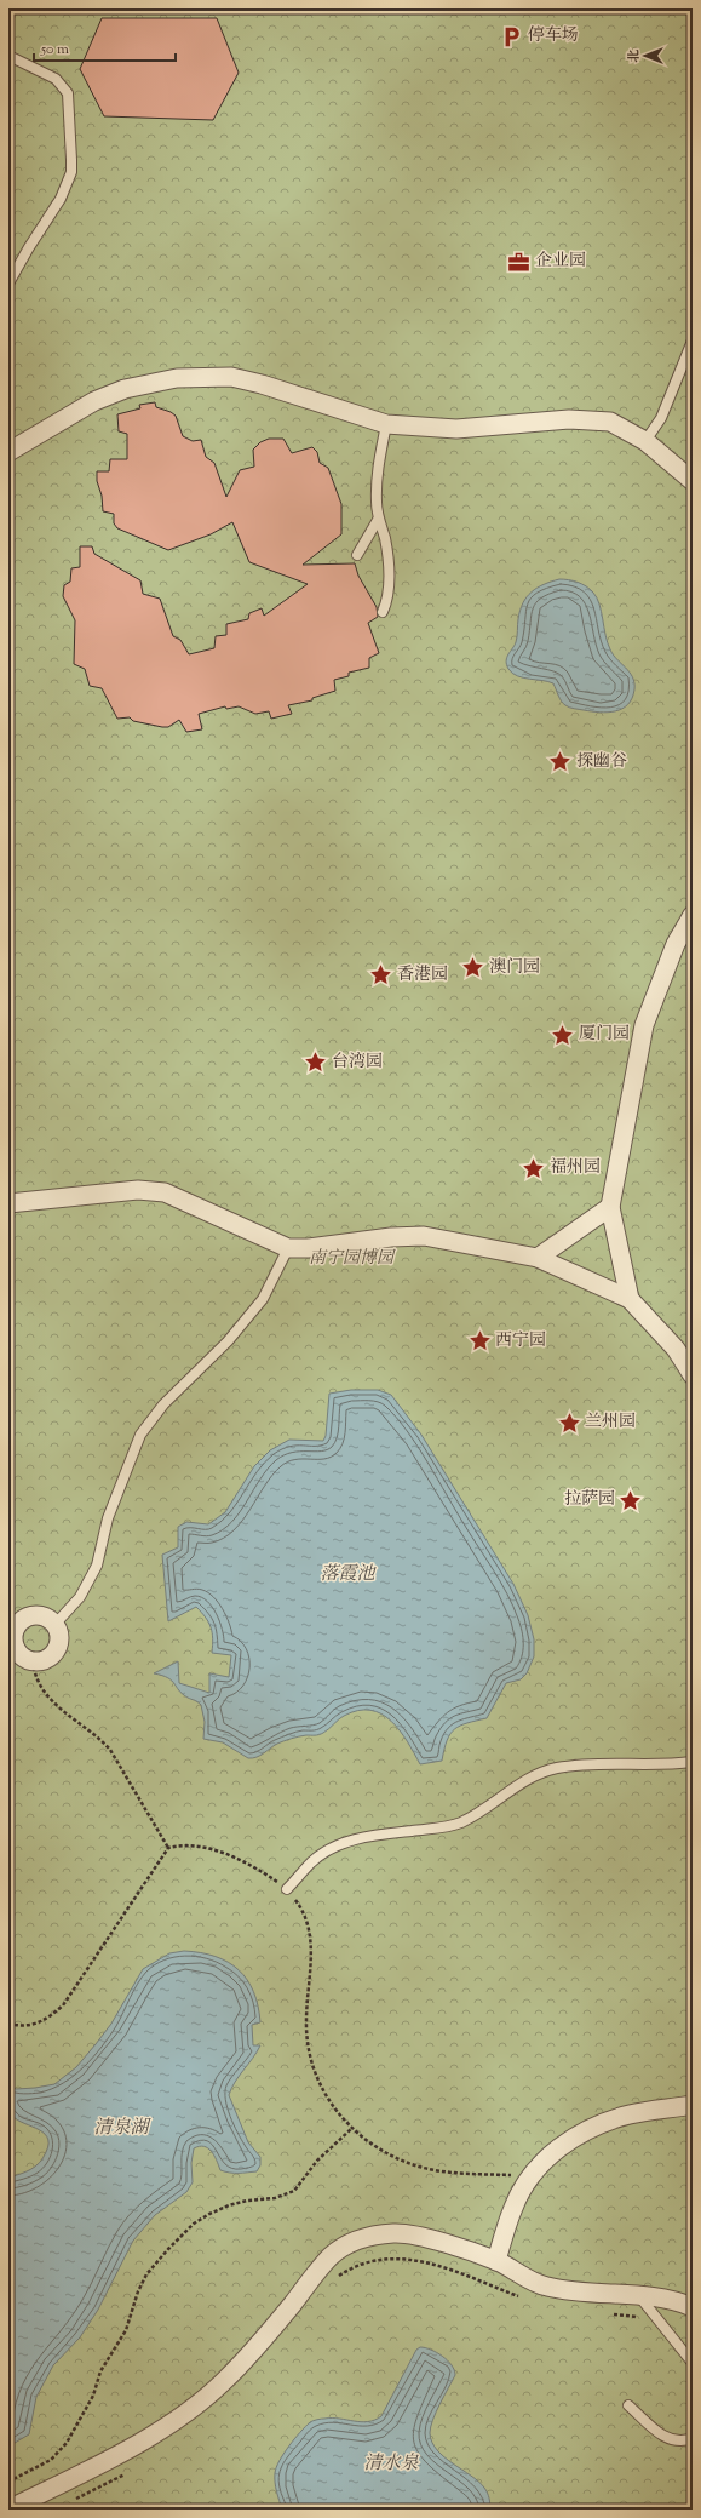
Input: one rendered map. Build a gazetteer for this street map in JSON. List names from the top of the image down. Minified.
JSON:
{"water":["落霞池","清泉湖","清水泉"],"parks":["南宁园博园"],"places":{"parking":["停车场"],"office":["企业园"],"place":["探幽谷","澳门园","香港园","厦门园","台湾园","福州园","西宁园","兰州园","拉萨园"]},"scale_bar":"50 m","north":"left"}
